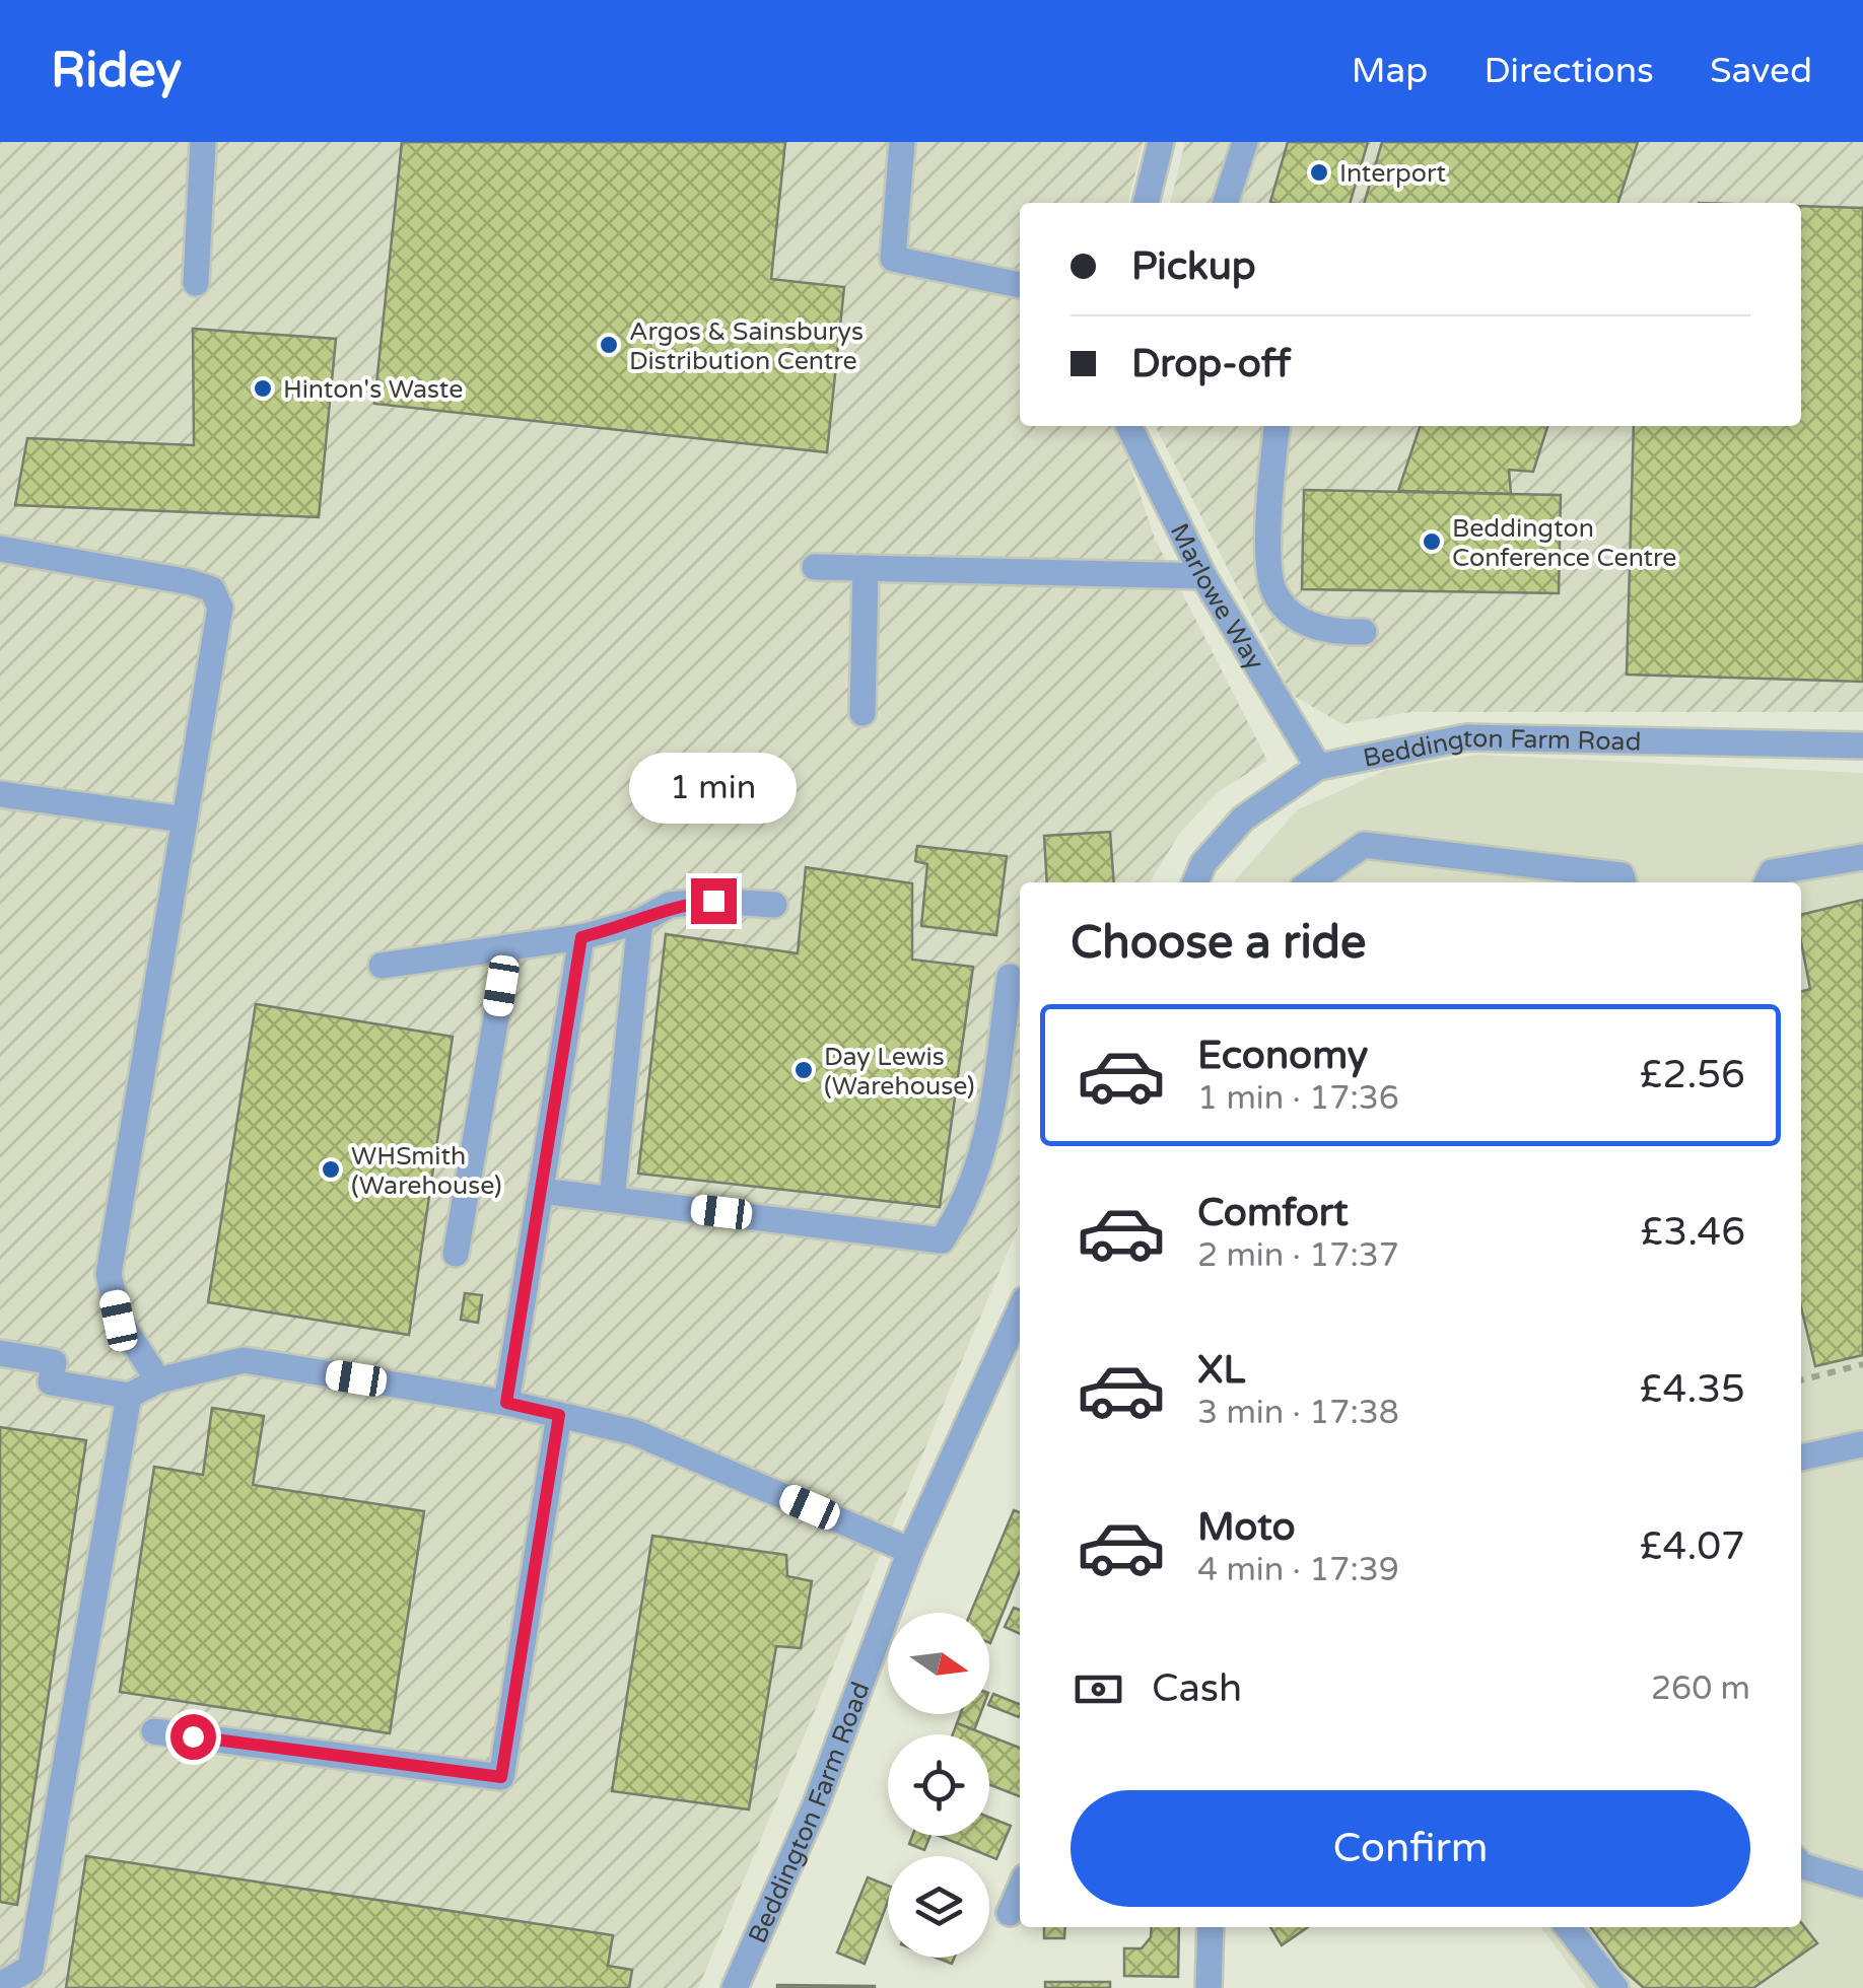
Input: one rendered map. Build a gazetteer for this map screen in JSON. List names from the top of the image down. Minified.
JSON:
{"streets":{"street":["Marlowe Way","Beddington Farm Road"]},"crossings":[["Marlowe Way","Beddington Farm Road"]],"places":["Interport","Argos & Sainsburys Distribution Centre","Hinton's Waste","Beddington Conference Centre","Day Lewis (Warehouse)","WHSmith (Warehouse)"],"north":"right","page":{"header":"Ridey","nav":["Map","Directions","Saved"],"banner":["Pickup","Drop-off"],"bubble":"1 min","heading":"Choose a ride","list":[{"name":"Economy","note":"1 min · 17:36","value":"£2.56"},{"name":"Comfort","note":"2 min · 17:37","value":"£3.46"},{"name":"XL","note":"3 min · 17:38","value":"£4.35"},{"name":"Moto","note":"4 min · 17:39","value":"£4.07"}],"pay":["Cash","260 m"],"buttons":"Confirm"}}
